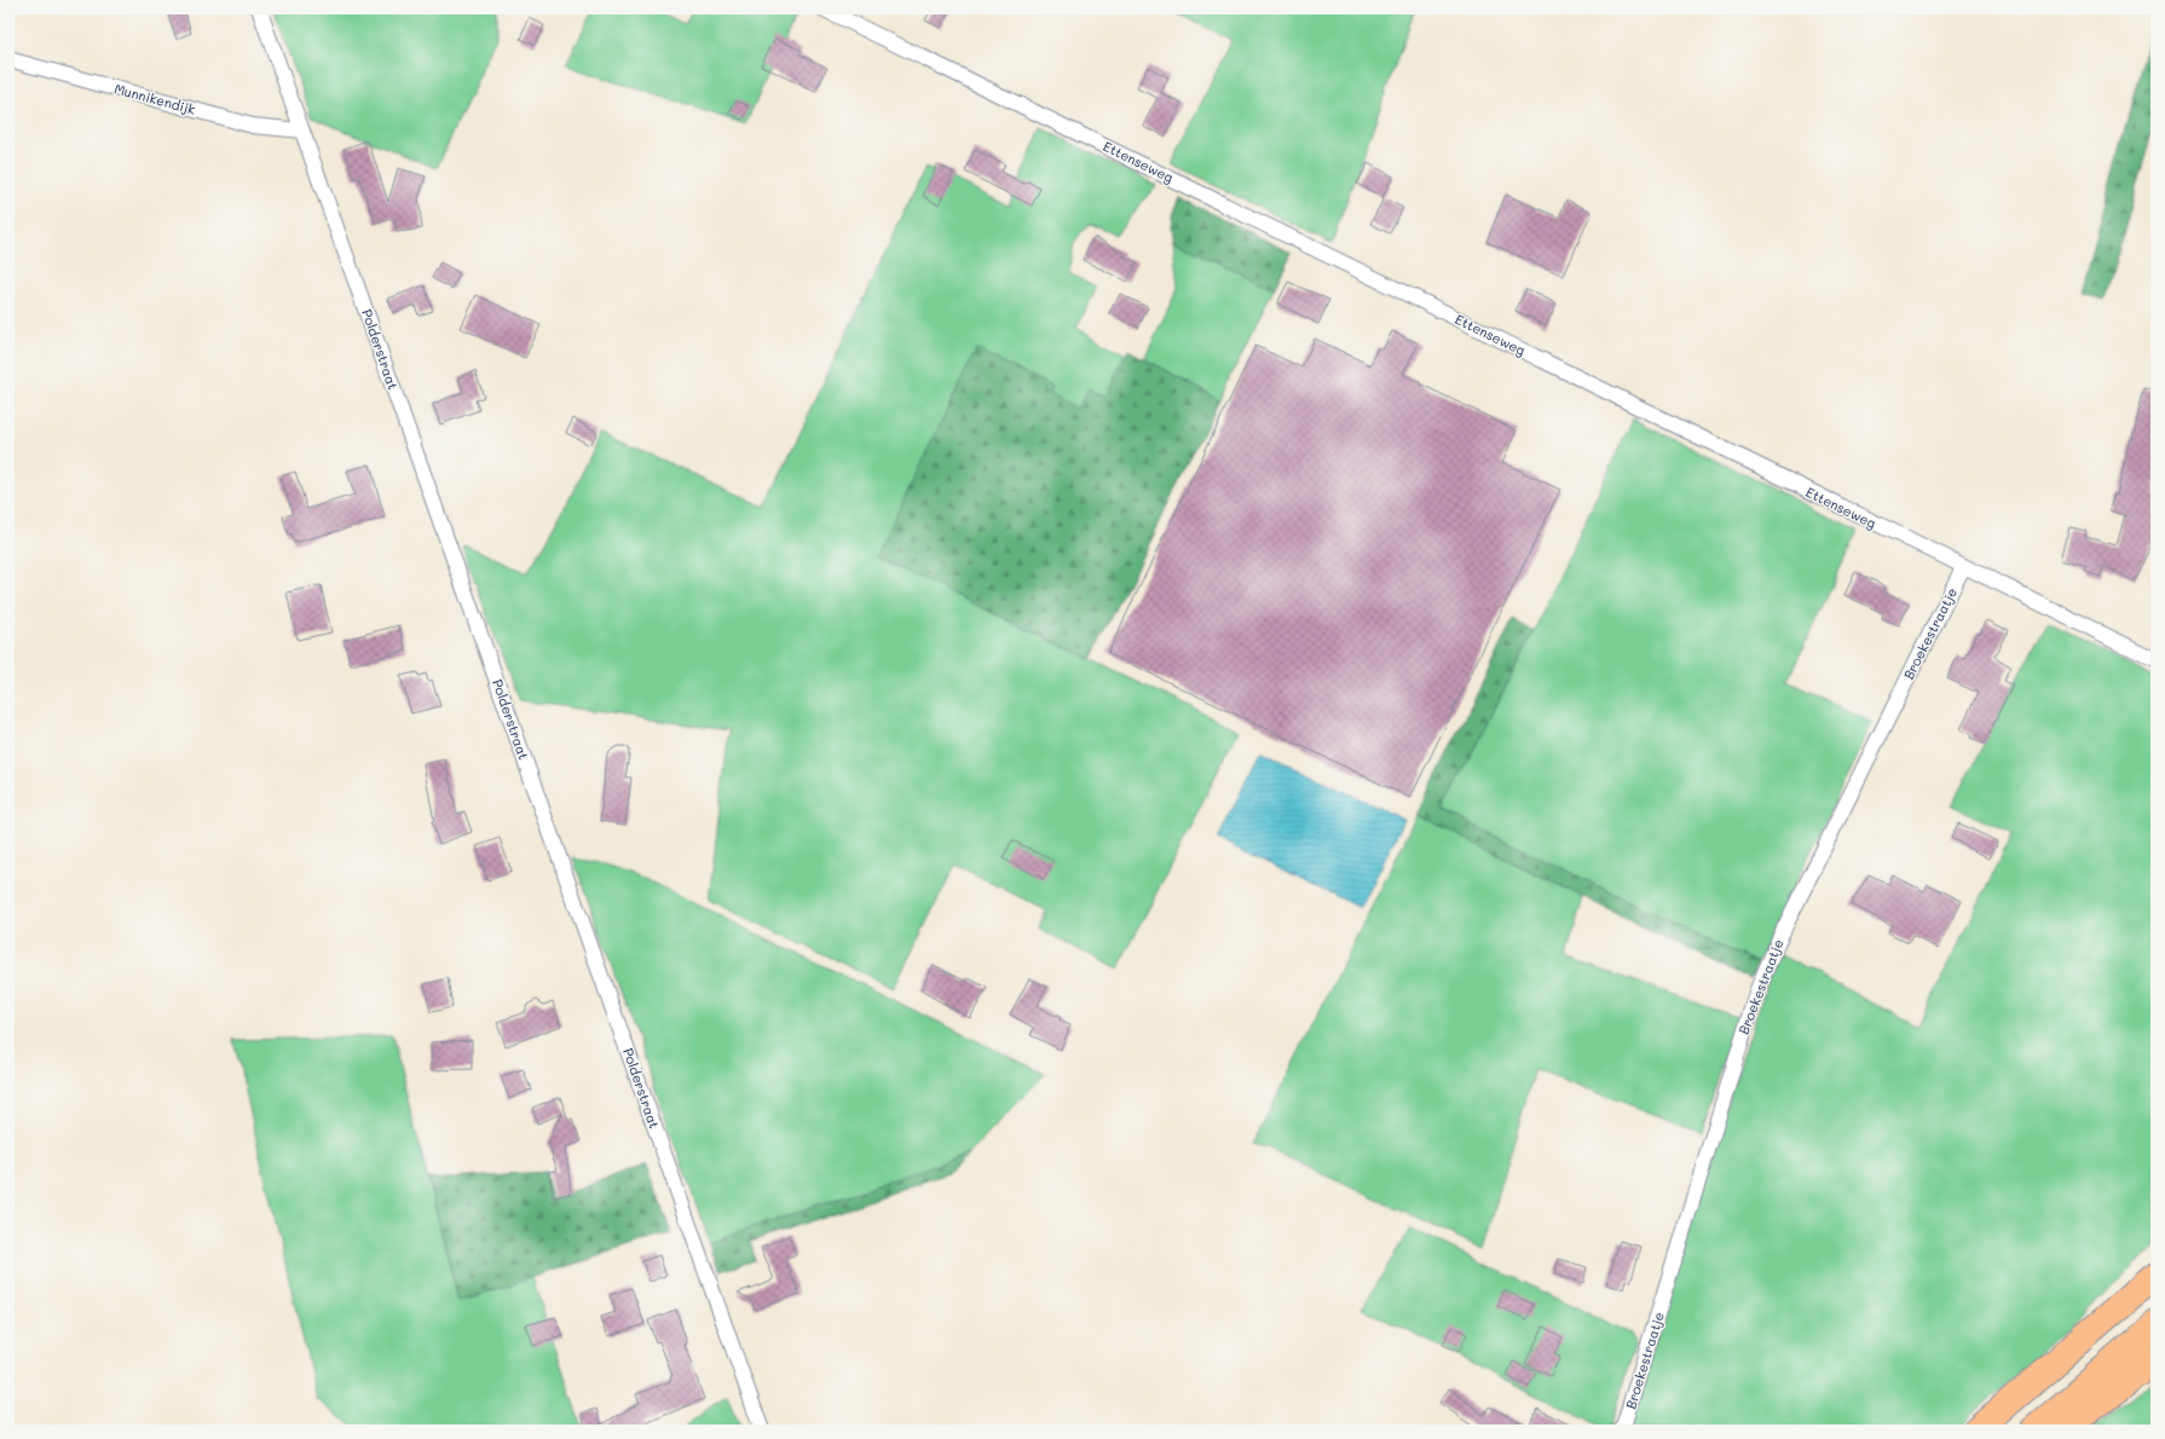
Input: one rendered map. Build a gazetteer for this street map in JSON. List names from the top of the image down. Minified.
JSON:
{"streets":{"street":["Munnikendijk","Ettenseweg","Polderstraat","Broekestraatje"]},"crossings":[["Munnikendijk","Polderstraat"],["Ettenseweg","Broekestraatje"]]}
